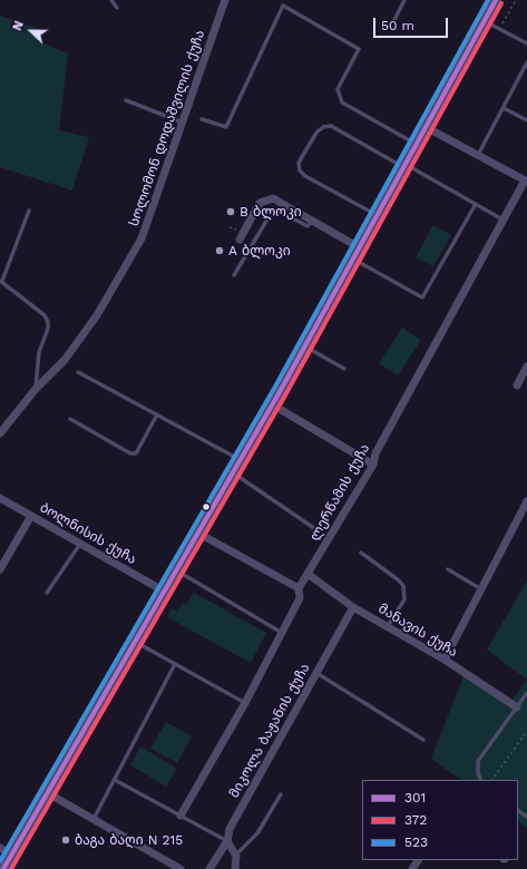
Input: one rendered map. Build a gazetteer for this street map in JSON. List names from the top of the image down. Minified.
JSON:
{"streets":{"street":["სოლომონ დოდაშვილის ქუჩა","ლერწამის ქუჩა","ბოლნისის ქუჩა","მანავის ქუჩა","მიკოლა ბაჟანის ქუჩა"]},"crossings":[["ლერწამის ქუჩა","მანავის ქუჩა"],["მანავის ქუჩა","მიკოლა ბაჟანის ქუჩა"]],"places":["B ბლოკი","A ბლოკი","ბაგა ბაღი N 215"],"lines":["transit line 301","transit line 523","transit line 372"],"legend":["301","372","523"],"scale_bar":"50 m","north":"left"}
